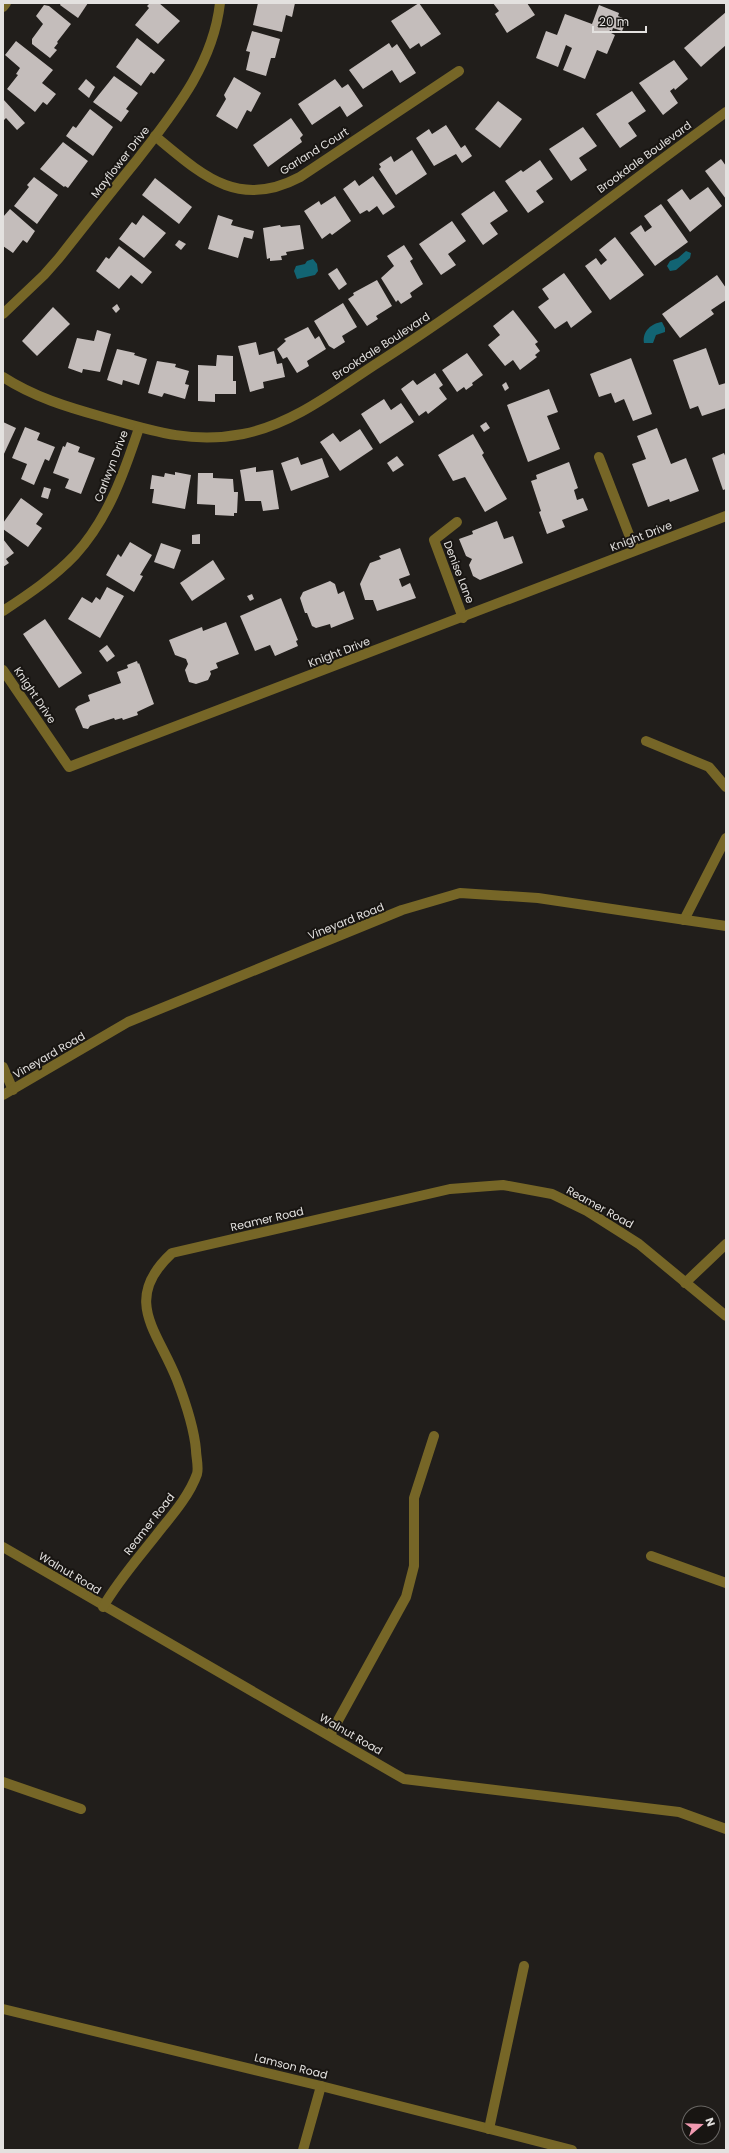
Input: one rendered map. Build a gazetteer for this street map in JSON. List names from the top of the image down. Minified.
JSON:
{"streets":{"street":["Garland Court","Brookdale Boulevard","Mayflower Drive","Carlwyn Drive","Knight Drive","Denise Lane","Vineyard Road","Reamer Road","Walnut Road","Lamson Road"]},"crossings":[["Garland Court","Mayflower Drive"],["Brookdale Boulevard","Carlwyn Drive"],["Knight Drive","Denise Lane"],["Reamer Road","Walnut Road"]],"scale_bar":"20 m","north":"right"}
